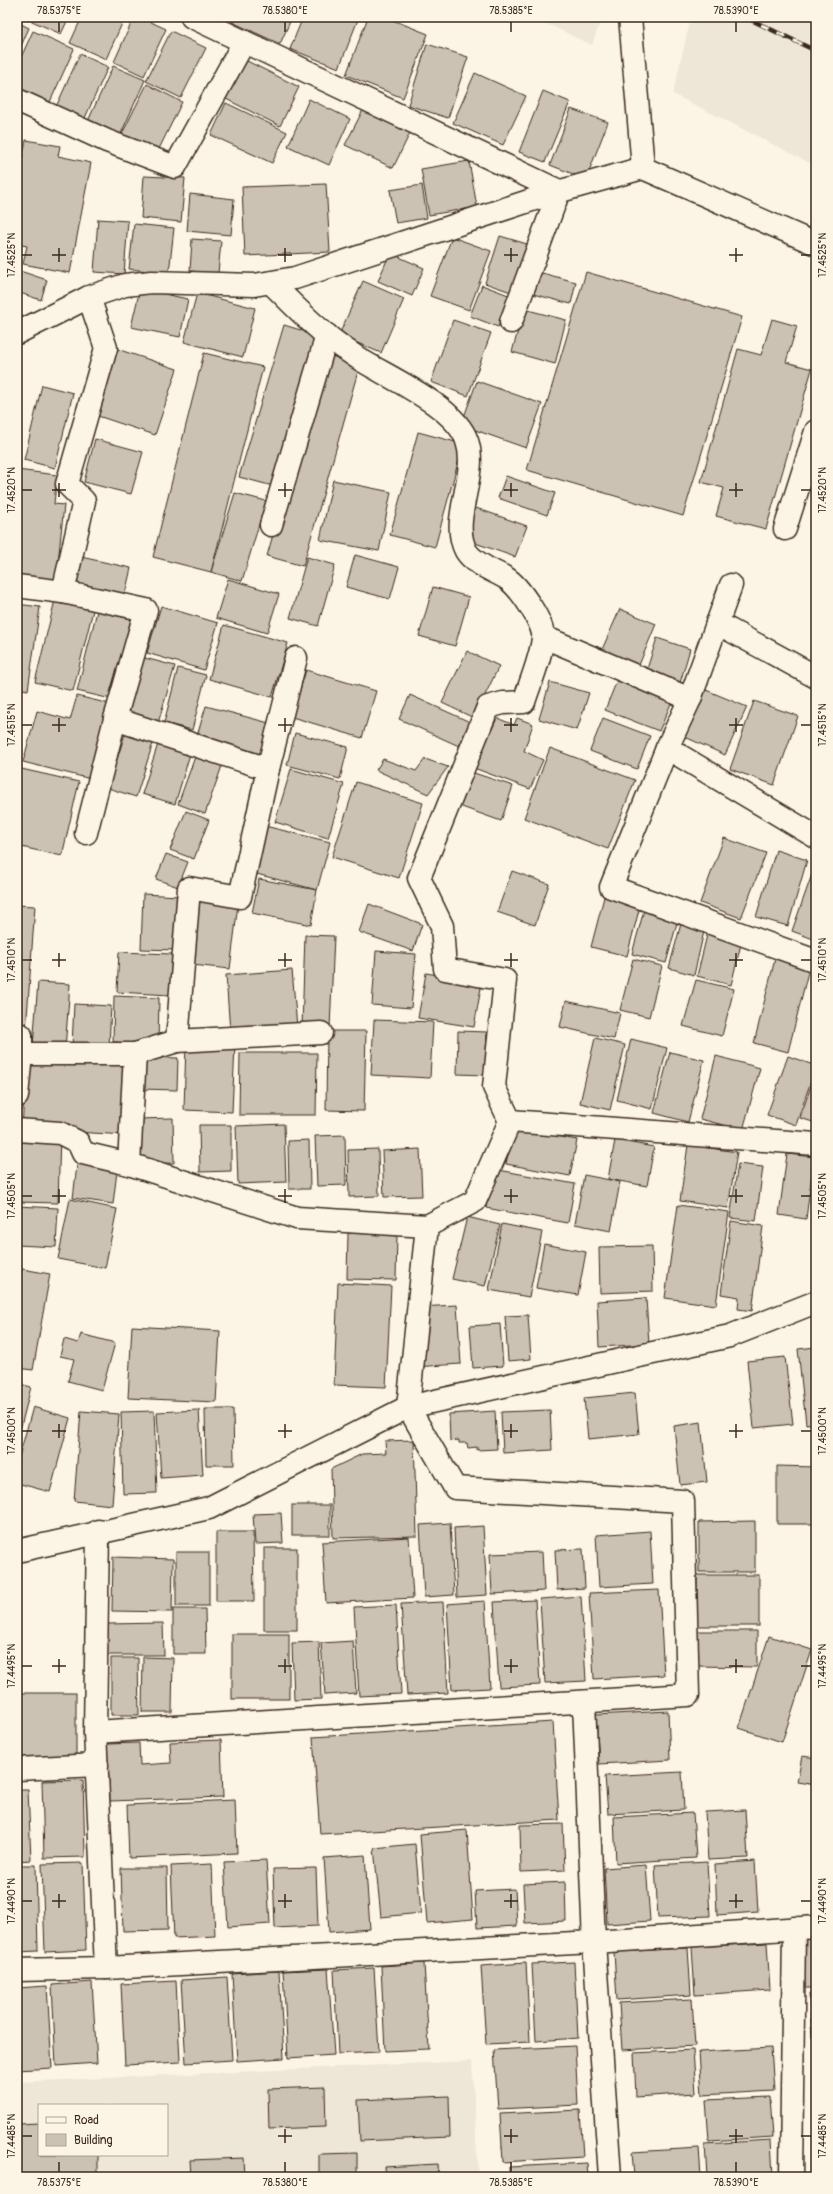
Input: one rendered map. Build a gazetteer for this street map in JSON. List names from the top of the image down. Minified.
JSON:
{"legend":["Road","Building"],"coordinates":["78.5375°E","78.5380°E","78.5385°E","78.5390°E","17.4525°N","17.4520°N","17.4515°N","17.4510°N","17.4505°N","17.4500°N","17.4495°N","17.4490°N","17.4485°N"]}
